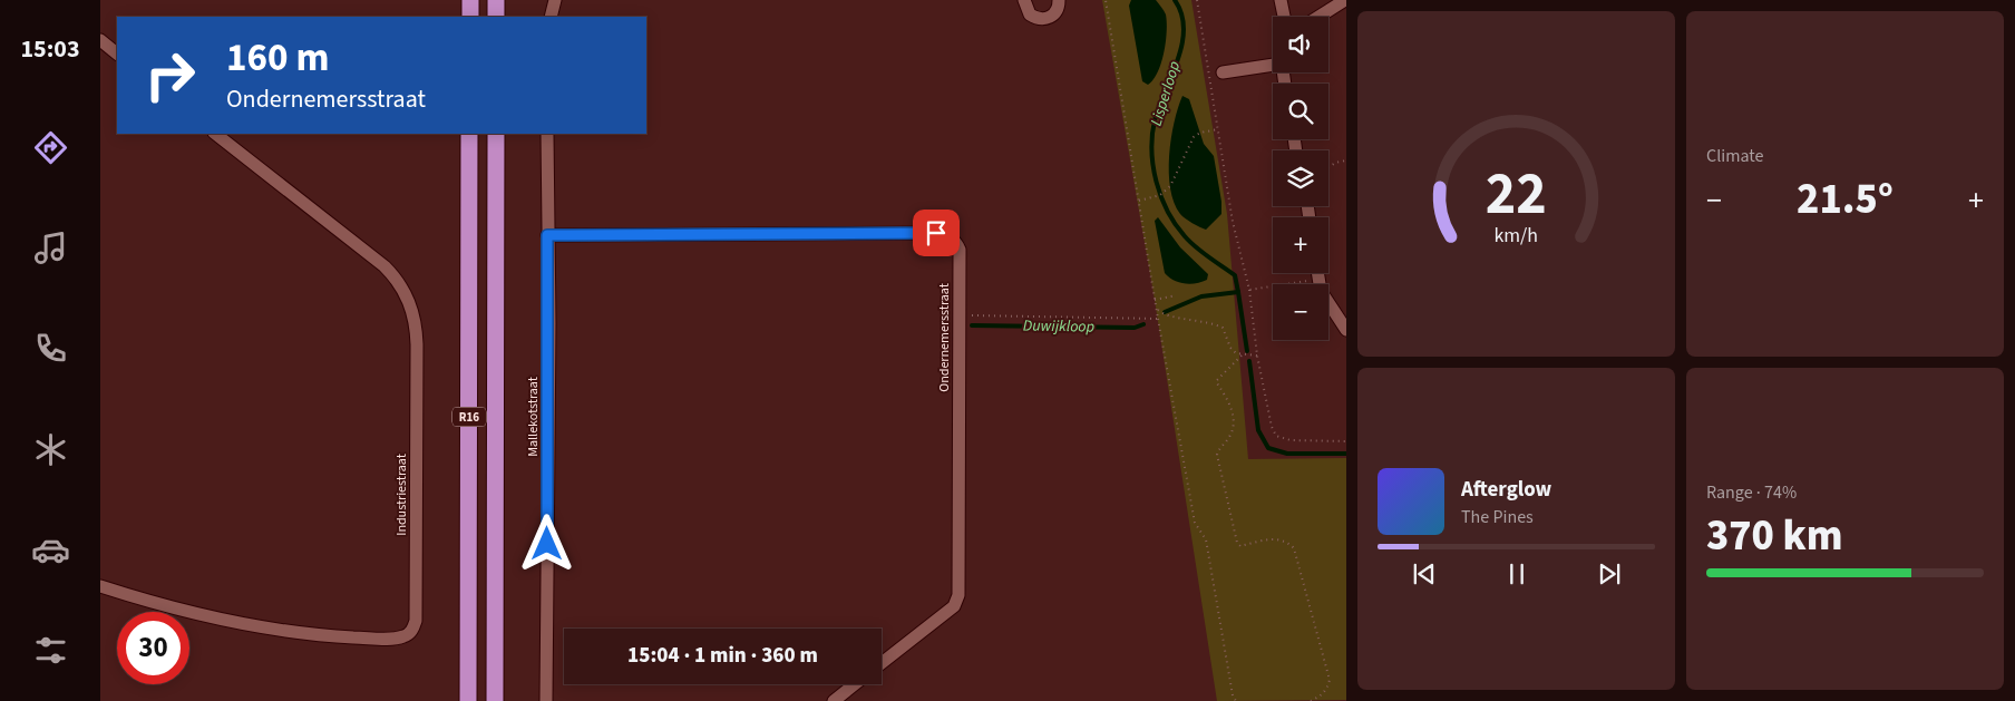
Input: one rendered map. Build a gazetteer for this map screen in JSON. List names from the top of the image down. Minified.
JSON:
{"streets":{"highway":["R16"],"street":["Ondernemersstraat","Mallekotstraat","Industriestraat"]},"crossings":[["Ondernemersstraat","Mallekotstraat"]],"water":["Lisperloop","Duwijkloop"],"page":{"tabs":"15:03","tile":["Climate",["Range · 74%","370 km"]],"map_buttons":["+","−"],"turn":["160 m","Ondernemersstraat"],"heat":["−","21.5°","+"],"song":["Afterglow","The Pines"],"limit":"30","trip":"15:04 · 1 min · 360 m","gauge":["22","km/h"]}}
